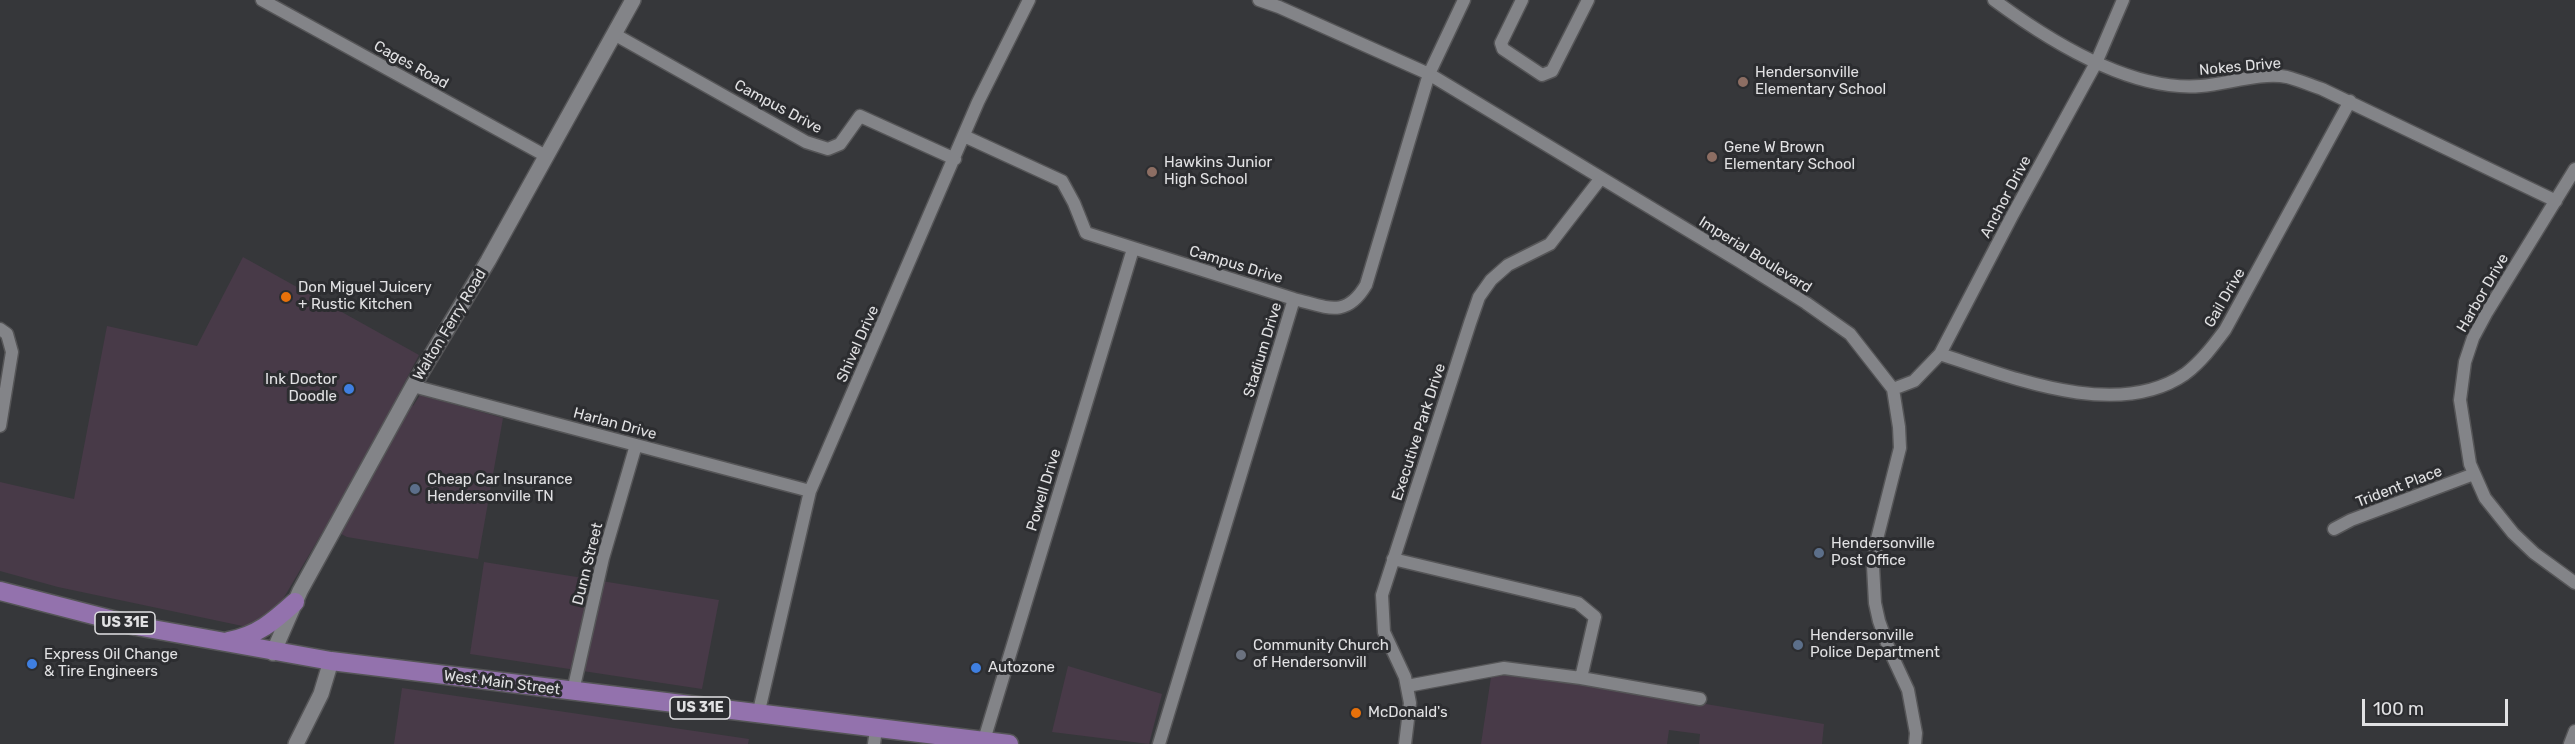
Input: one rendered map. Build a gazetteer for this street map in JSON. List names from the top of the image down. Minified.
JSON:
{"streets":{"main road":["US 31E","West Main Street"],"street":["Cages Road","Nokes Drive","Campus Drive","Anchor Drive","Imperial Boulevard","Harbor Drive","Gail Drive","Walton Ferry Road","Shivel Drive","Stadium Drive","Harlan Drive","Executive Park Drive","Trident Place","Powell Drive","Dunn Street"]},"crossings":[["Cages Road","Walton Ferry Road"],["Nokes Drive","Anchor Drive"],["Nokes Drive","Harbor Drive"],["Nokes Drive","Gail Drive"],["Campus Drive","Walton Ferry Road"],["Campus Drive","Shivel Drive"],["Campus Drive","Stadium Drive"],["Campus Drive","Powell Drive"],["Anchor Drive","Imperial Boulevard"],["Anchor Drive","Gail Drive"],["Imperial Boulevard","Stadium Drive"],["Imperial Boulevard","Executive Park Drive"],["Harbor Drive","Trident Place"],["Walton Ferry Road","Harlan Drive"],["Walton Ferry Road","West Main Street"],["Shivel Drive","Harlan Drive"],["Shivel Drive","West Main Street"],["Harlan Drive","Dunn Street"],["Powell Drive","West Main Street"],["Dunn Street","West Main Street"]],"places":["Hendersonville Elementary School","Gene W Brown Elementary School","Hawkins Junior High School","Don Miguel Juicery + Rustic Kitchen","Ink Doctor Doodle","Cheap Car Insurance Hendersonville TN","Hendersonville Post Office","Hendersonville Police Department","Community Church of Hendersonvill","Express Oil Change & Tire Engineers","Autozone","McDonald's"],"scale_bar":"100 m"}
